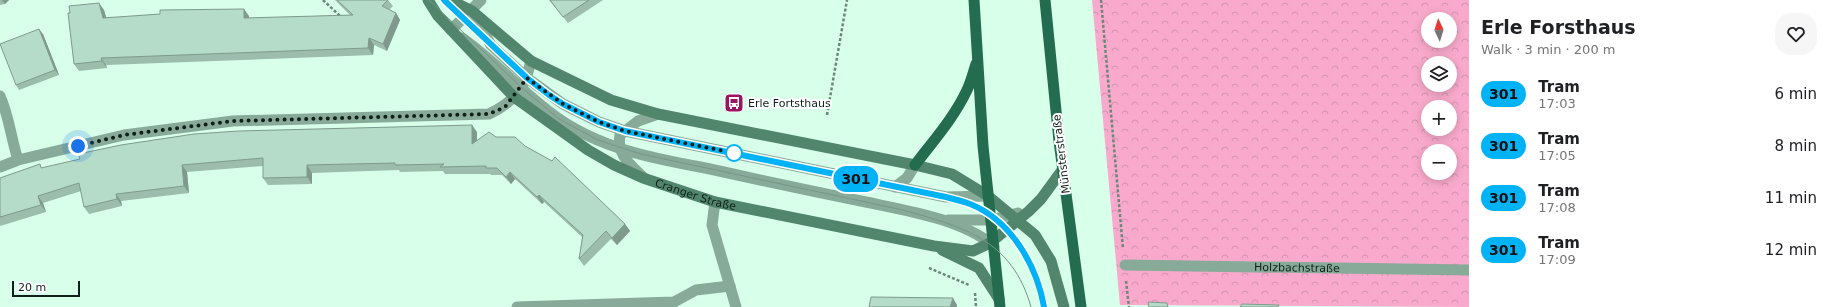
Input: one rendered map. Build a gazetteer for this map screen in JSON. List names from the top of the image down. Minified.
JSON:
{"streets":{"main road":["Münsterstraße","Cranger Straße"],"street":["Holzbachstraße"]},"crossings":[["Münsterstraße","Cranger Straße"]],"places":{"bus stop":["Erle Fortsthaus"]},"lines":["tram line 301"],"scale_bar":"20 m","north":"top","page":{"on_map":"301","heading":["Erle Forsthaus","Walk · 3 min · 200 m"],"map_buttons":["+","−"],"list":[{"mark":"301","name":"Tram","note":"17:03","value":"6 min"},{"mark":"301","name":"Tram","note":"17:05","value":"8 min"},{"mark":"301","name":"Tram","note":"17:08","value":"11 min"},{"mark":"301","name":"Tram","note":"17:09","value":"12 min"}],"scale":"20 m"}}
